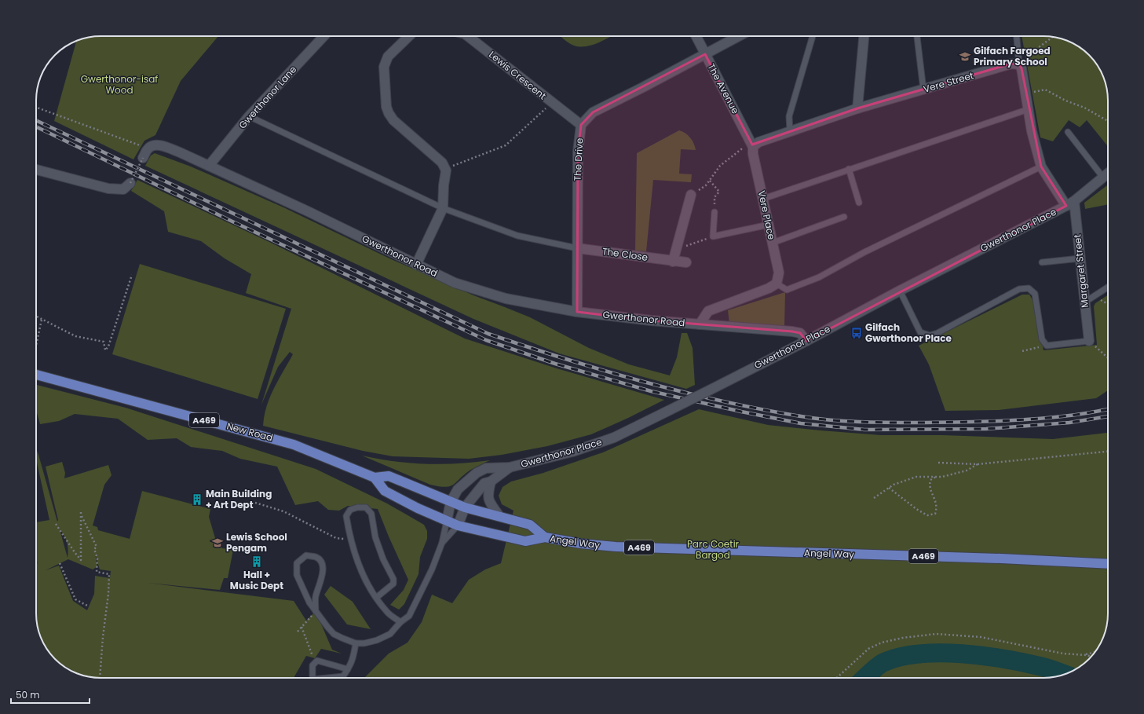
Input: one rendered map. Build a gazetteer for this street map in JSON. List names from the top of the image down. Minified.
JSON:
{"streets":{"main road":["A469","New Road","Angel Way"],"street":["Lewis Crescent","Vere Street","The Avenue","Gwerthonor Lane","The Drive","Vere Place","Gwerthonor Place","The Close","Gwerthonor Road","Margaret Street"]},"crossings":[["Lewis Crescent","The Drive"],["Vere Street","The Avenue"],["Vere Street","Vere Place"],["The Avenue","The Drive"],["The Avenue","Vere Place"],["Gwerthonor Lane","Gwerthonor Road"],["The Drive","The Close"],["The Drive","Gwerthonor Road"],["Gwerthonor Place","Gwerthonor Road"],["Gwerthonor Place","Margaret Street"],["Gwerthonor Place","New Road"],["Gwerthonor Place","Angel Way"],["New Road","Angel Way"]],"parks":["Gwerthonor-isaf Wood","Parc Coetir Bargod"],"places":{"school or university":["Gilfach Fargoed Primary School","Lewis School Pengam"],"bus stop":["Gilfach Gwerthonor Place"],"building":["Main Building + Art Dept","Hall + Music Dept"]},"scale_bar":"50 m"}
